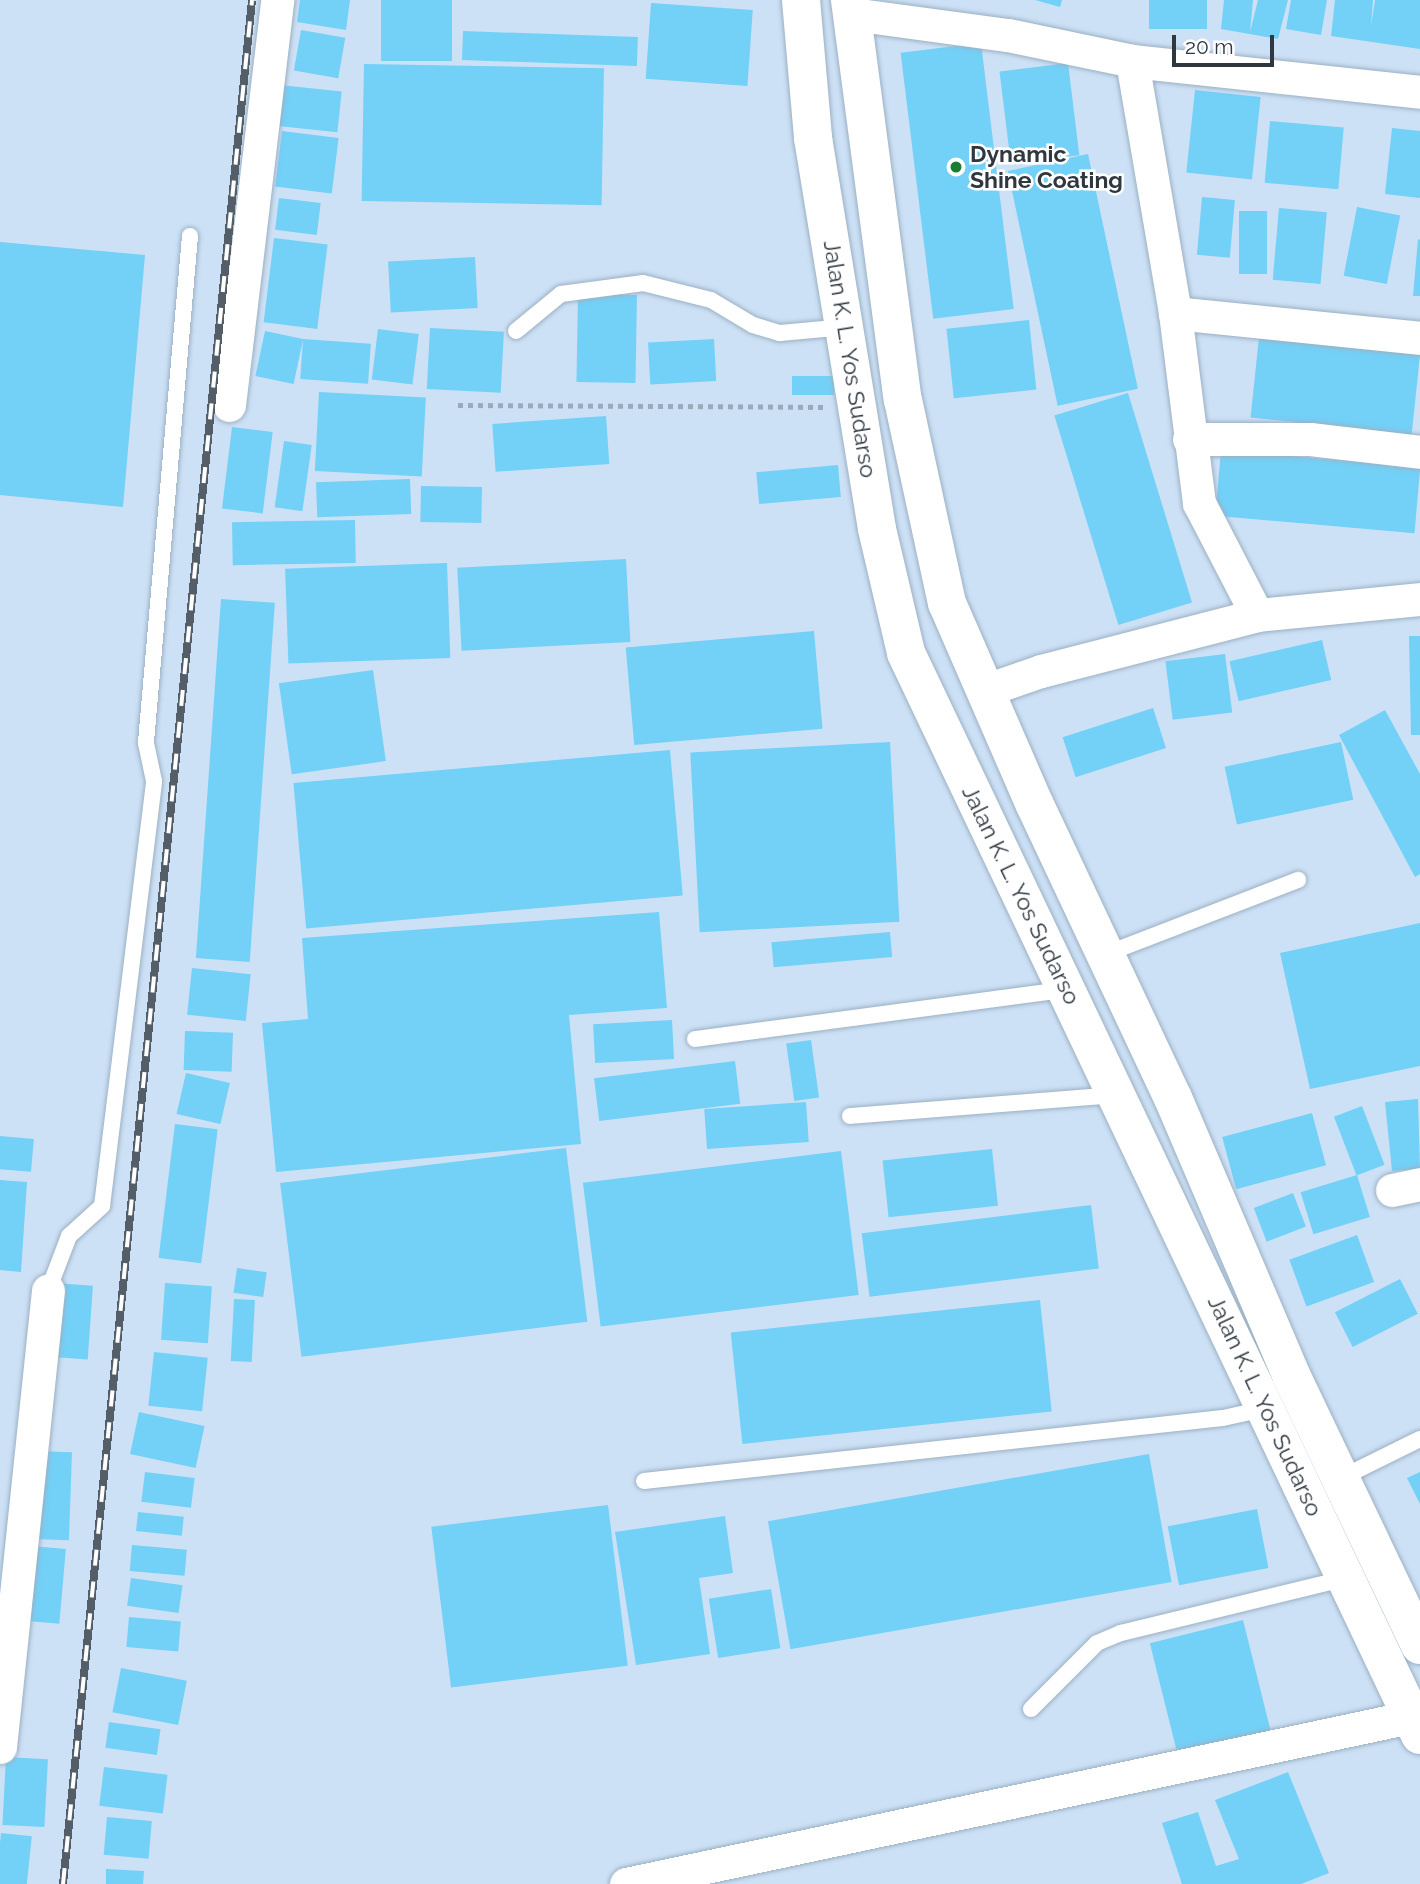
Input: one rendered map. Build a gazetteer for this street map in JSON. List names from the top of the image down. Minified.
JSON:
{"streets":{"highway":["Jalan K. L. Yos Sudarso"]},"places":["Dynamic Shine Coating"],"scale_bar":"20 m"}
